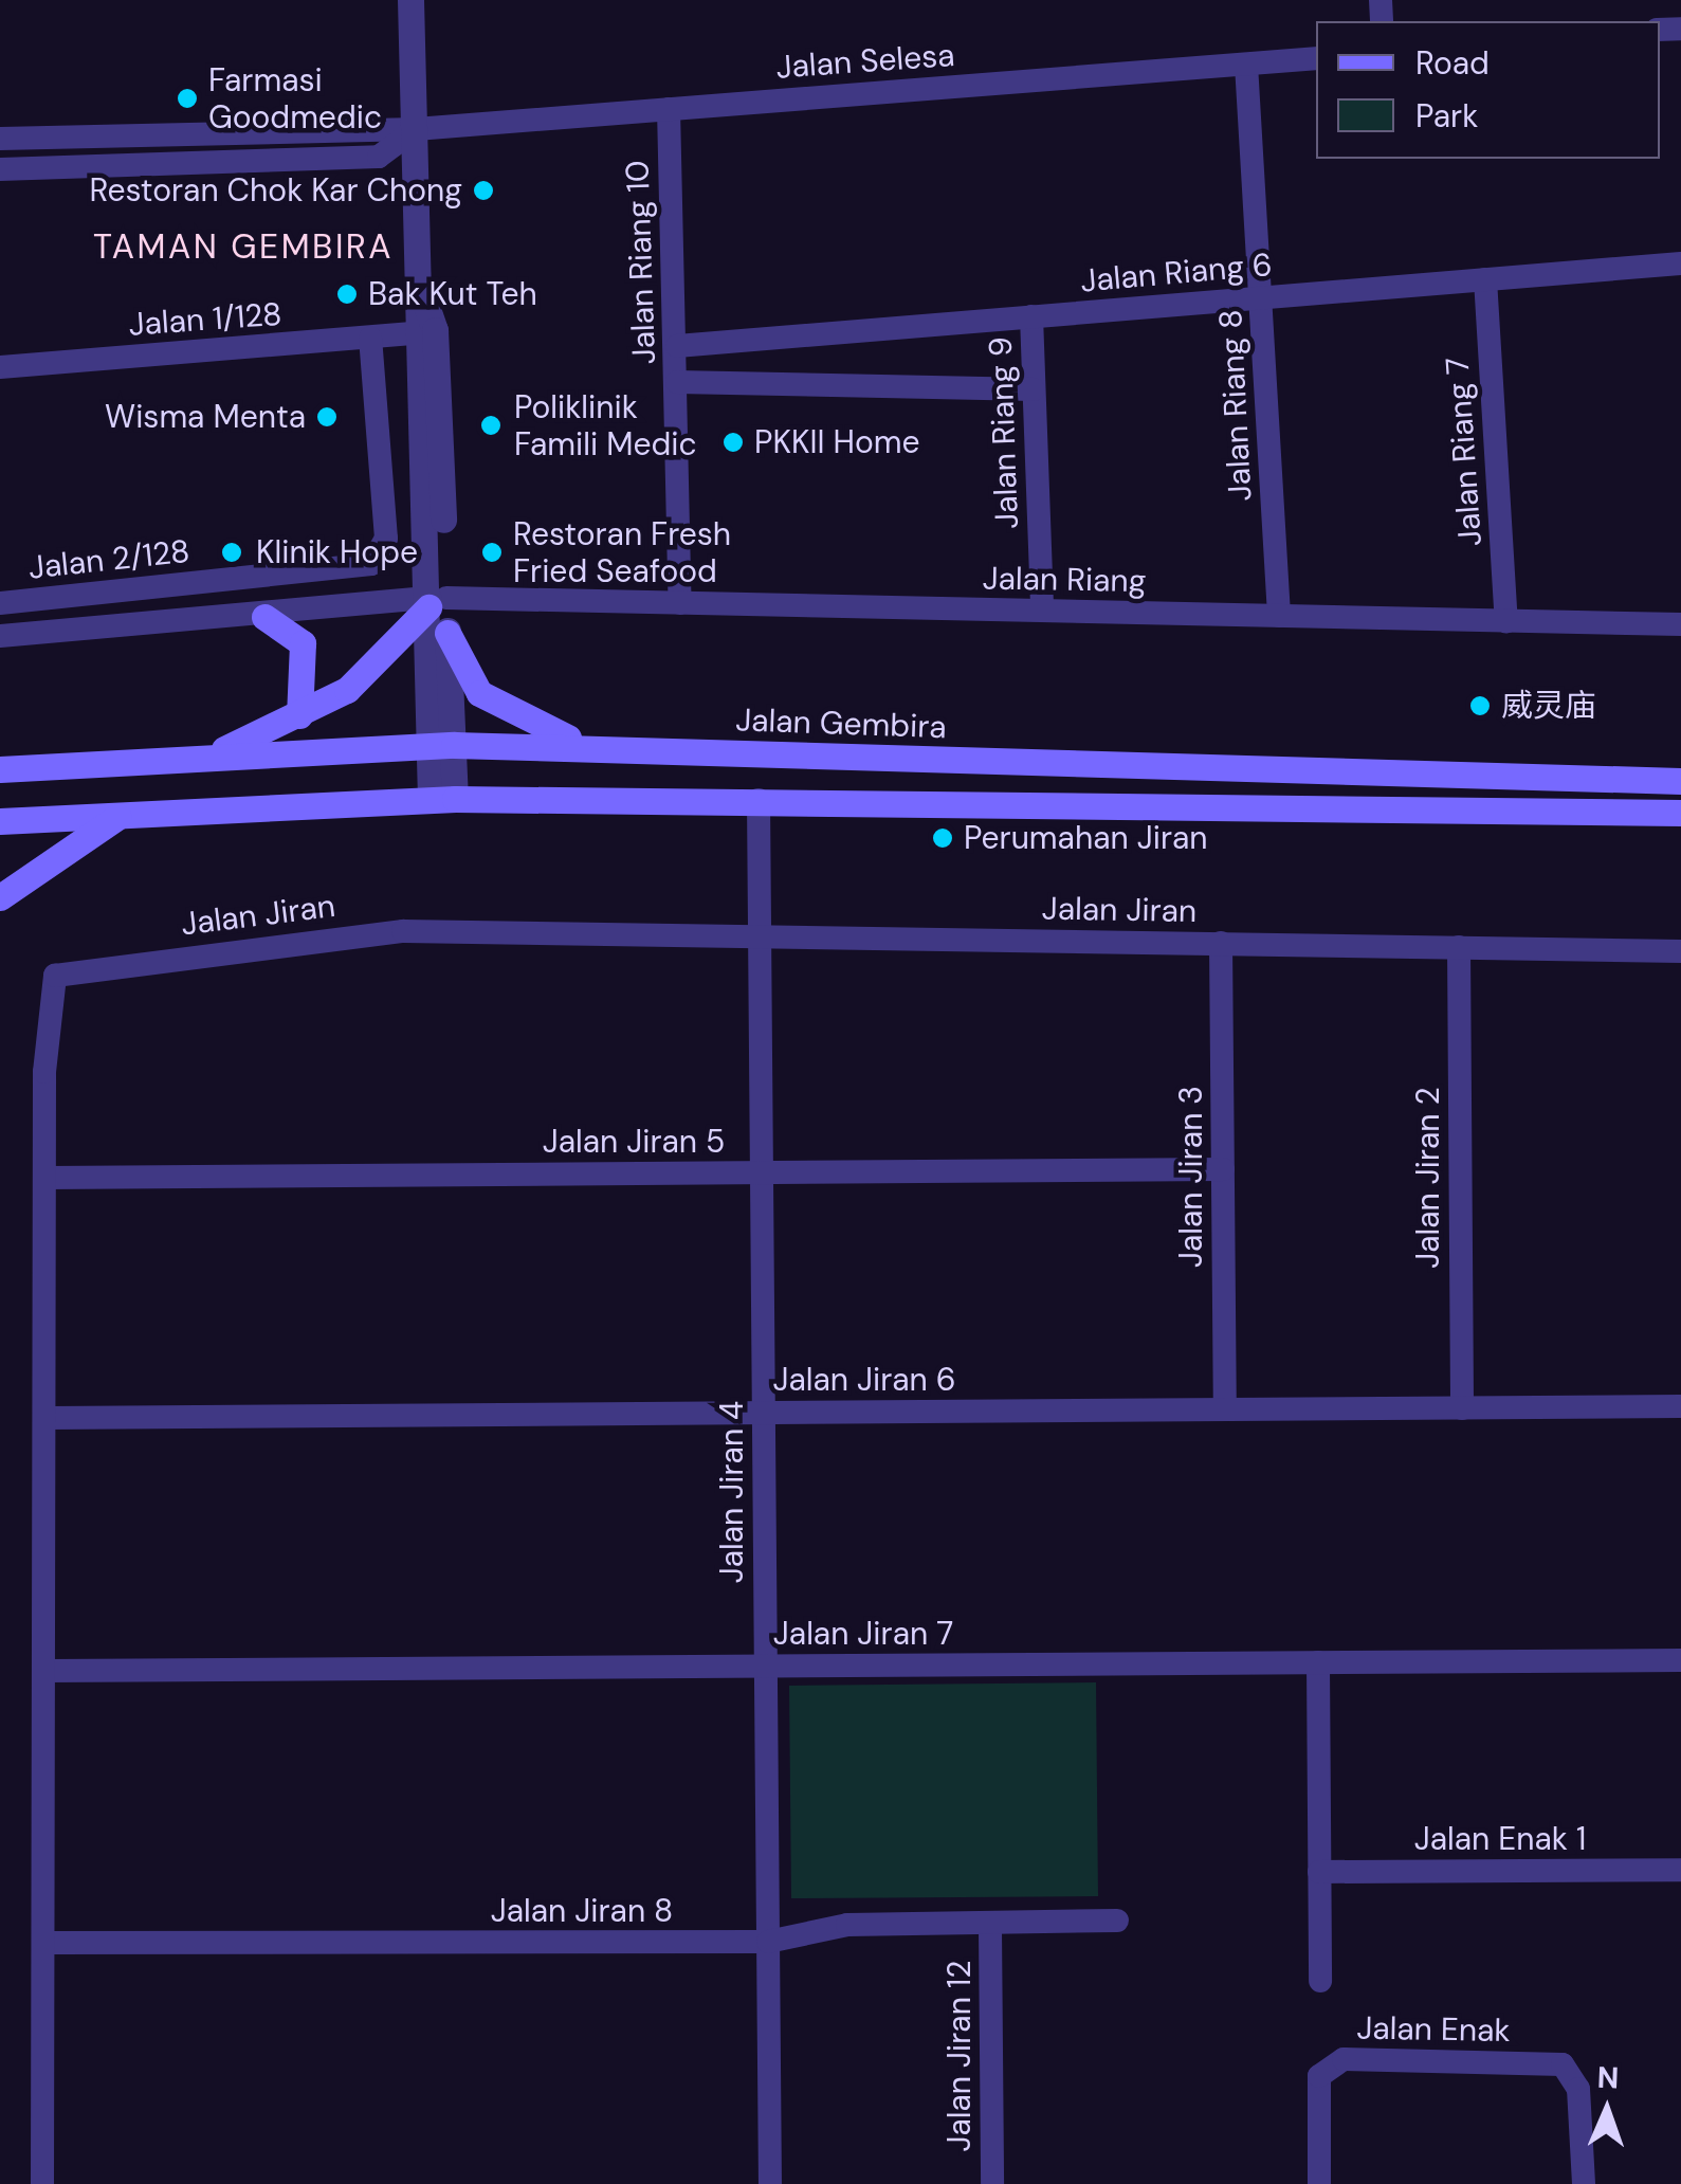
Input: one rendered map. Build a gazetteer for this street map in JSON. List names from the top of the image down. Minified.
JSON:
{"streets":{"main road":["Jalan Gembira"],"street":["Jalan Selesa","Jalan Riang 10","Jalan Riang 6","Jalan 1/128","Jalan Riang 8","Jalan Riang 9","Jalan Riang 7","Jalan 2/128","Jalan Riang","Jalan Jiran","Jalan Jiran 5","Jalan Jiran 3","Jalan Jiran 2","Jalan Jiran 6","Jalan Jiran 4","Jalan Jiran 7","Jalan Enak 1","Jalan Jiran 8","Jalan Enak","Jalan Jiran 12"]},"crossings":[["Jalan Selesa","Jalan Riang 10"],["Jalan Selesa","Jalan Riang 8"],["Jalan Riang 10","Jalan Riang 6"],["Jalan Riang 10","Jalan Riang"],["Jalan Riang 6","Jalan Riang 8"],["Jalan Riang 6","Jalan Riang 9"],["Jalan Riang 6","Jalan Riang 7"],["Jalan 1/128","Jalan 2/128"],["Jalan Riang 8","Jalan Riang"],["Jalan Riang 9","Jalan Riang"],["Jalan Riang 7","Jalan Riang"],["Jalan Jiran","Jalan Jiran 5"],["Jalan Jiran","Jalan Jiran 3"],["Jalan Jiran","Jalan Jiran 2"],["Jalan Jiran","Jalan Jiran 6"],["Jalan Jiran","Jalan Jiran 4"],["Jalan Jiran","Jalan Jiran 7"],["Jalan Jiran","Jalan Jiran 8"],["Jalan Jiran 5","Jalan Jiran 3"],["Jalan Jiran 5","Jalan Jiran 4"],["Jalan Jiran 3","Jalan Jiran 6"],["Jalan Jiran 2","Jalan Jiran 6"],["Jalan Jiran 6","Jalan Jiran 4"],["Jalan Jiran 4","Jalan Jiran 7"],["Jalan Jiran 4","Jalan Jiran 8"],["Jalan Jiran 7","Jalan Enak"],["Jalan Enak 1","Jalan Enak"],["Jalan Jiran 8","Jalan Jiran 12"]],"districts":["TAMAN GEMBIRA"],"places":["Farmasi Goodmedic","Restoran Chok Kar Chong","Bak Kut Teh","Wisma Menta","Poliklinik Famili Medic","PKKII Home","Klinik Hope","Restoran Fresh Fried Seafood","威灵庙","Perumahan Jiran"],"legend":["Road","Park"],"north":"top"}
